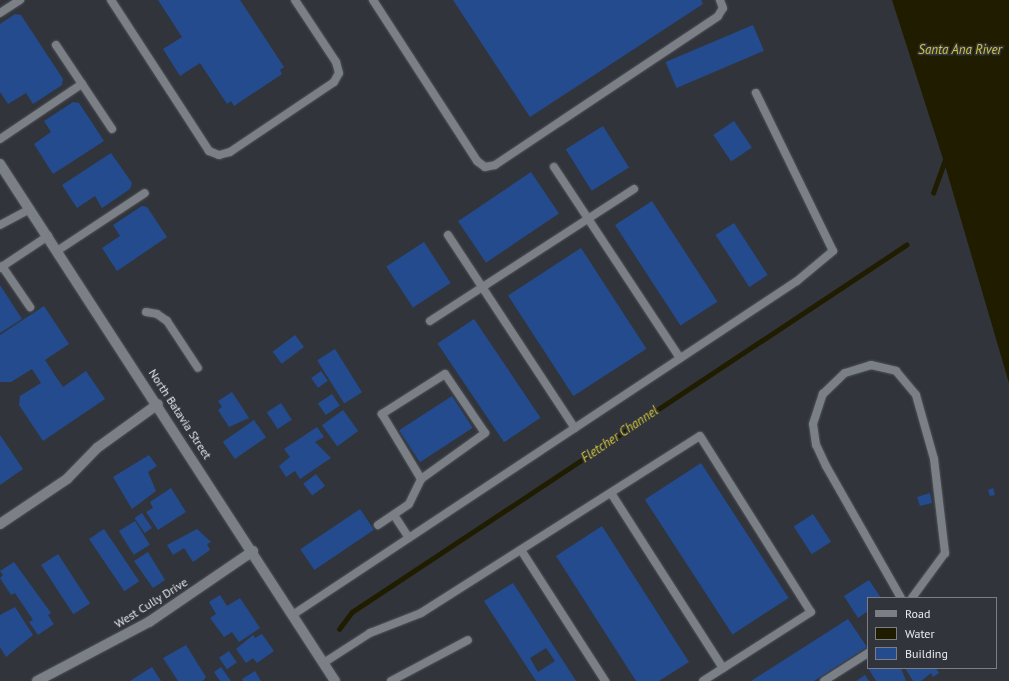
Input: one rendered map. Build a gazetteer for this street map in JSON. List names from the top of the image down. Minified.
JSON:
{"streets":{"main road":["North Batavia Street","West Cully Drive"]},"crossings":[["North Batavia Street","West Cully Drive"]],"water":["Santa Ana River","Fletcher Channel"],"legend":["Road","Water","Building"]}
